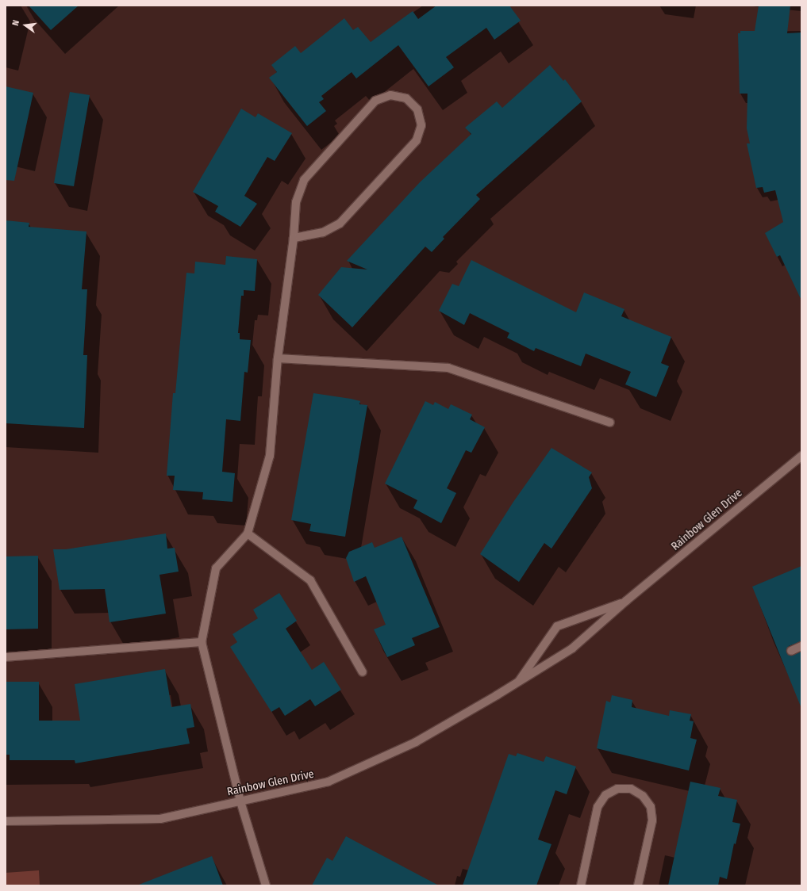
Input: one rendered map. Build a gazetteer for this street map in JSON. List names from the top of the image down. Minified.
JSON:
{"streets":{"street":["Rainbow Glen Drive"]},"north":"left"}
